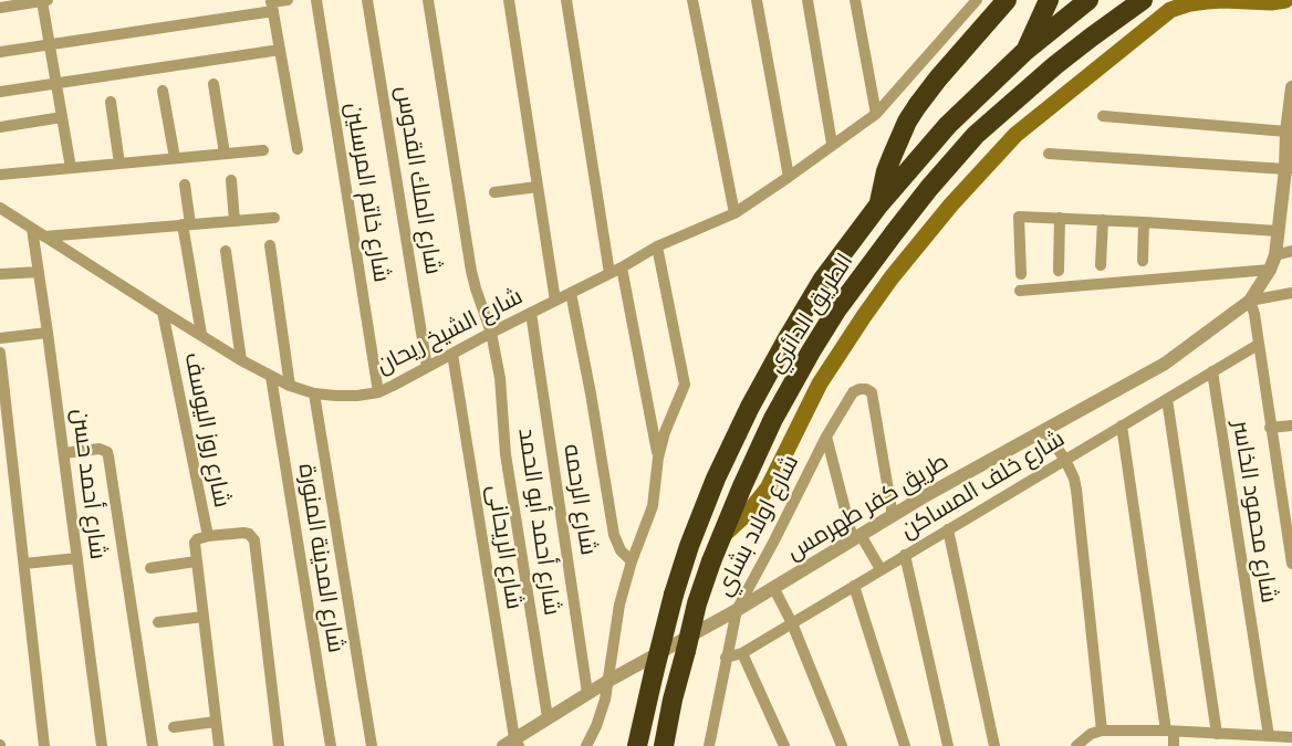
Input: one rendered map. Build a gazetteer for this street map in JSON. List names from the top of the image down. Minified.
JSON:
{"streets":{"highway":["الطريق الدائري"],"street":["شارع الملك القدوس","شارع خاتم المرسلين","شارع الشيخ ريحان","شارع روز اليوسف","شارع أحمد حسن","شارع خلف المساكن","شارع الرحمه","طريق كفر طهرمس","شارع محمود الخاسر","شارع أحمد أبو الحمد","شارع اولاد بشاي","شارع الريحانى","شارع المدينة المنورة"]},"crossings":[["شارع الملك القدوس","شارع الشيخ ريحان"],["شارع خاتم المرسلين","شارع الشيخ ريحان"],["شارع الشيخ ريحان","شارع روز اليوسف"],["شارع الشيخ ريحان","شارع أحمد حسن"],["شارع الشيخ ريحان","شارع الرحمه"],["شارع الشيخ ريحان","شارع أحمد أبو الحمد"],["شارع الشيخ ريحان","شارع الريحانى"],["شارع الشيخ ريحان","شارع المدينة المنورة"],["شارع خلف المساكن","شارع محمود الخاسر"],["شارع خلف المساكن","شارع اولاد بشاي"],["شارع الرحمه","طريق كفر طهرمس"],["طريق كفر طهرمس","شارع أحمد أبو الحمد"],["طريق كفر طهرمس","شارع اولاد بشاي"],["طريق كفر طهرمس","شارع الريحانى"]]}
